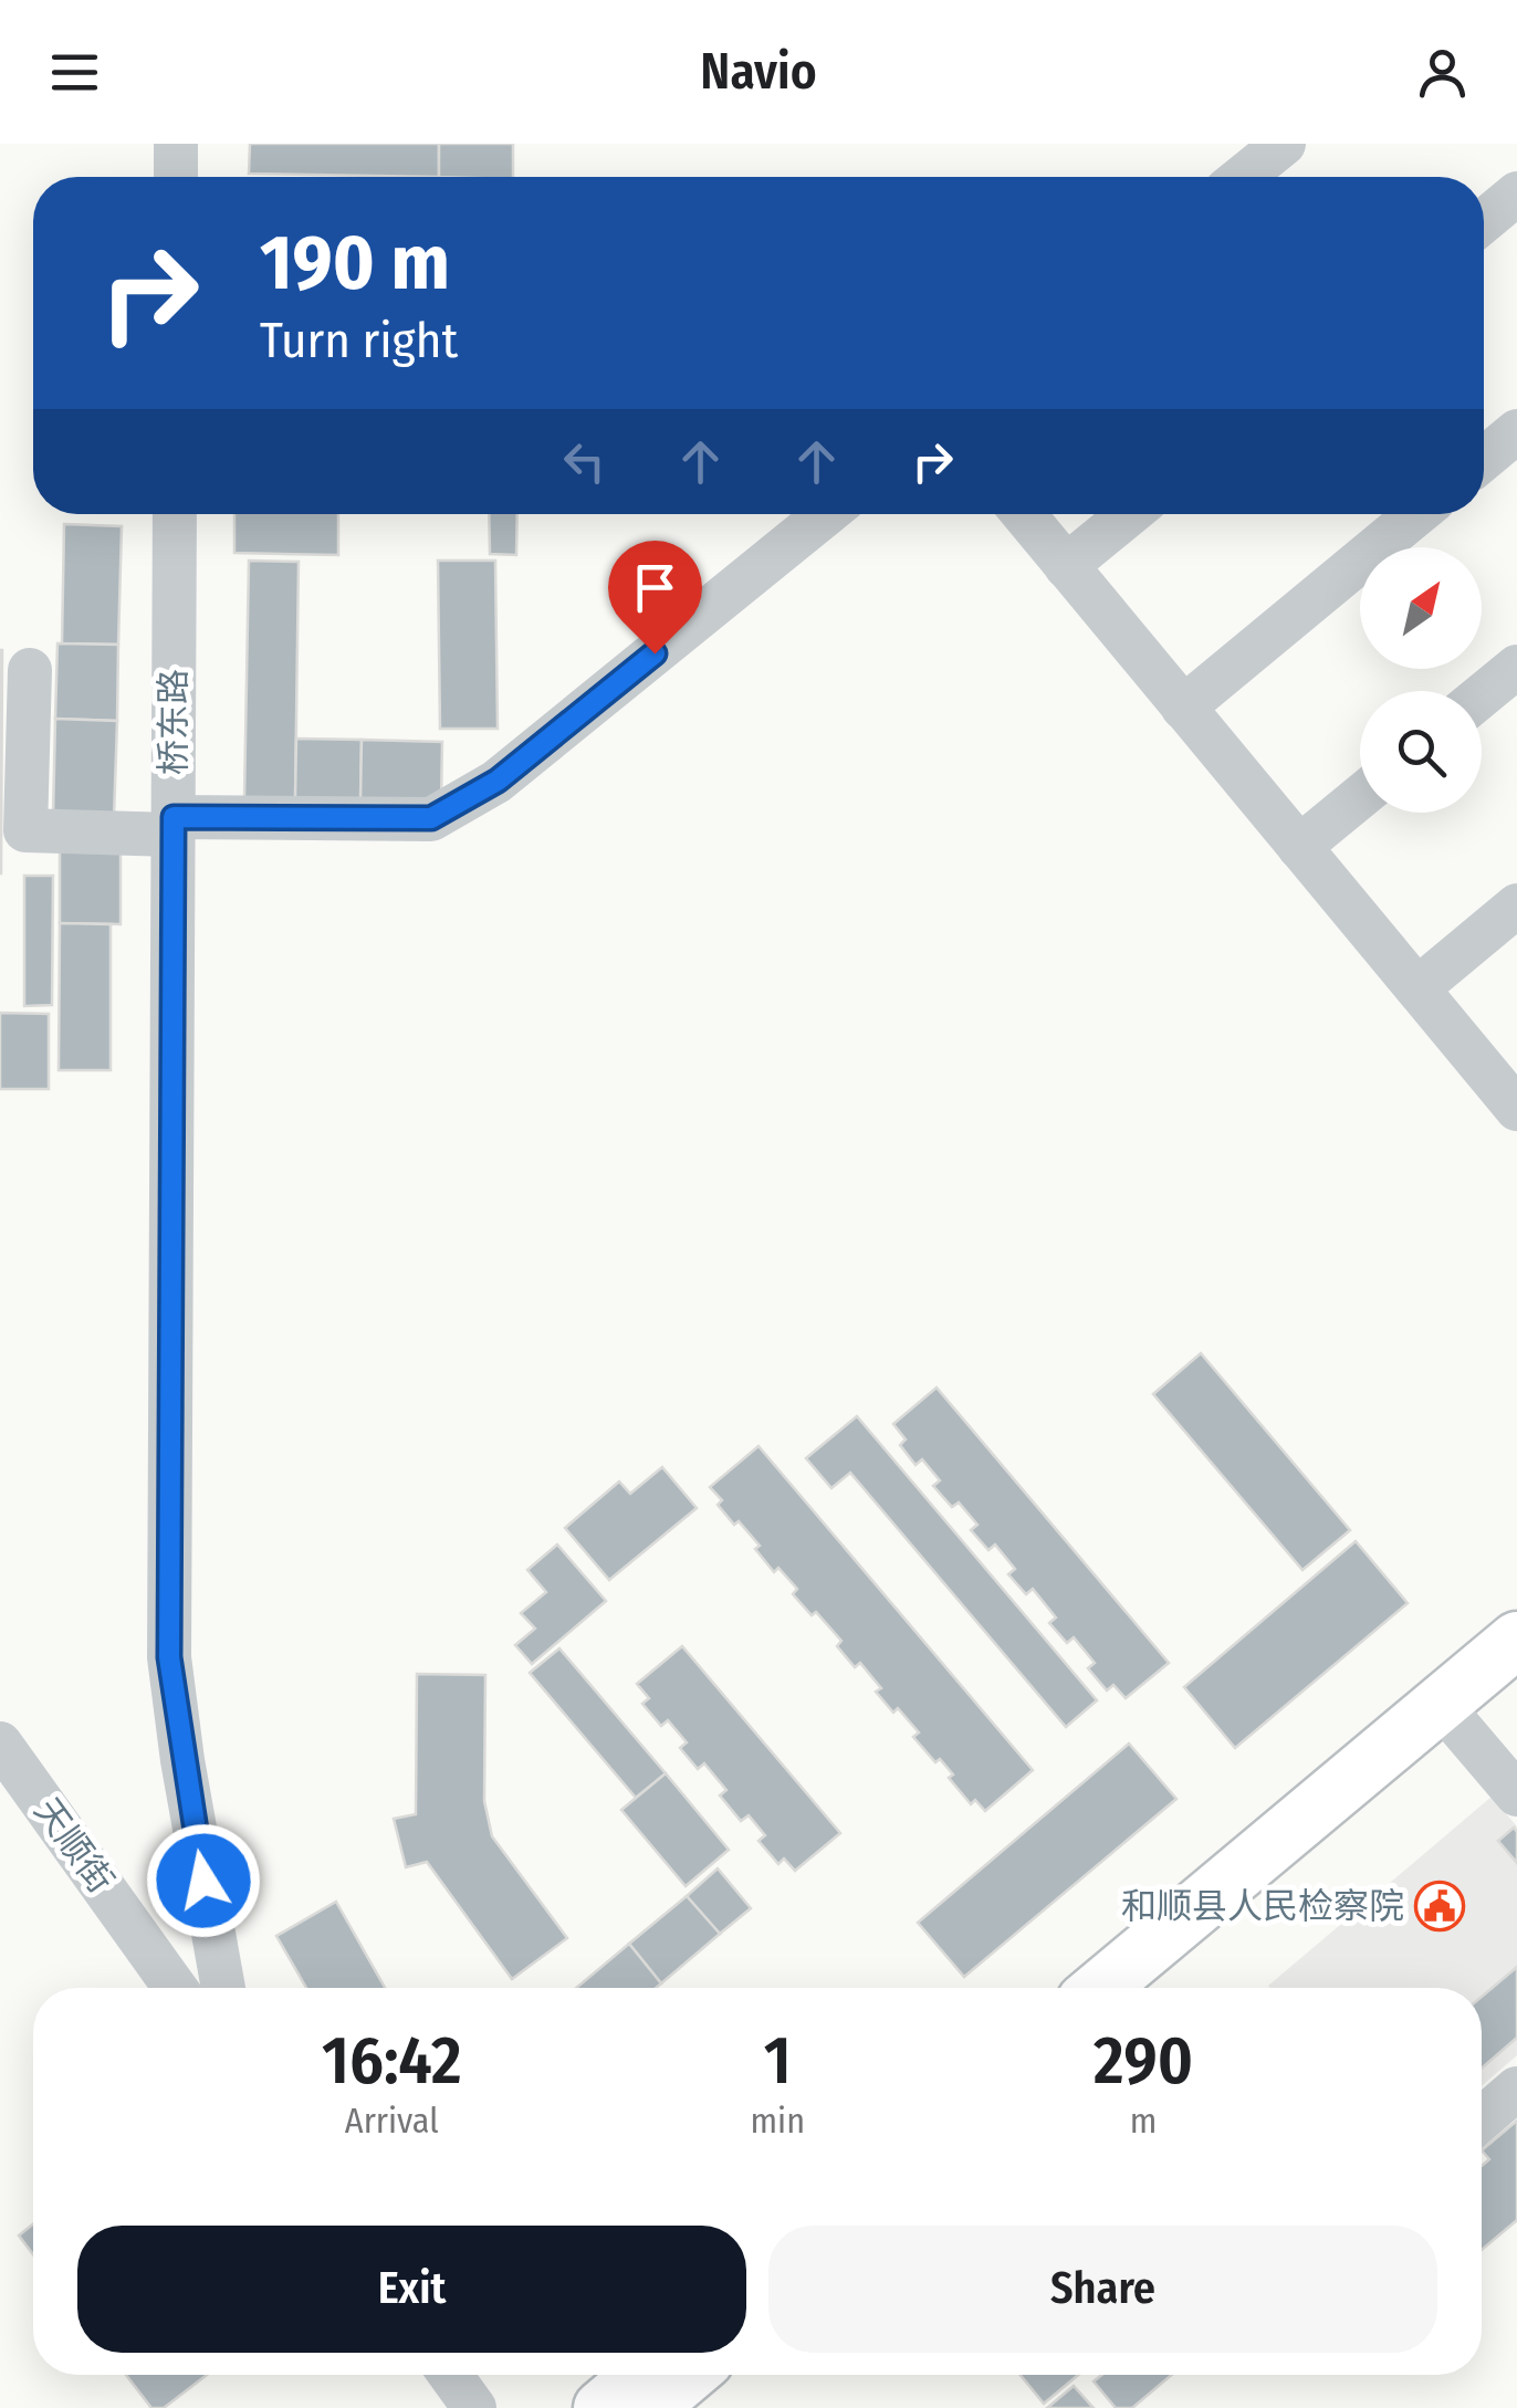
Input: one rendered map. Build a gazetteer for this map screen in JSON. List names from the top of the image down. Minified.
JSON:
{"streets":{"street":["桥东路","天顺街"]},"places":{"public building":["和顺县人民检察院"]},"north":"top right","page":{"header":"Navio","turn":["190 m","Turn right"],"eta":["16:42","Arrival","1","min","290","m"],"buttons":["Exit","Share"]}}
